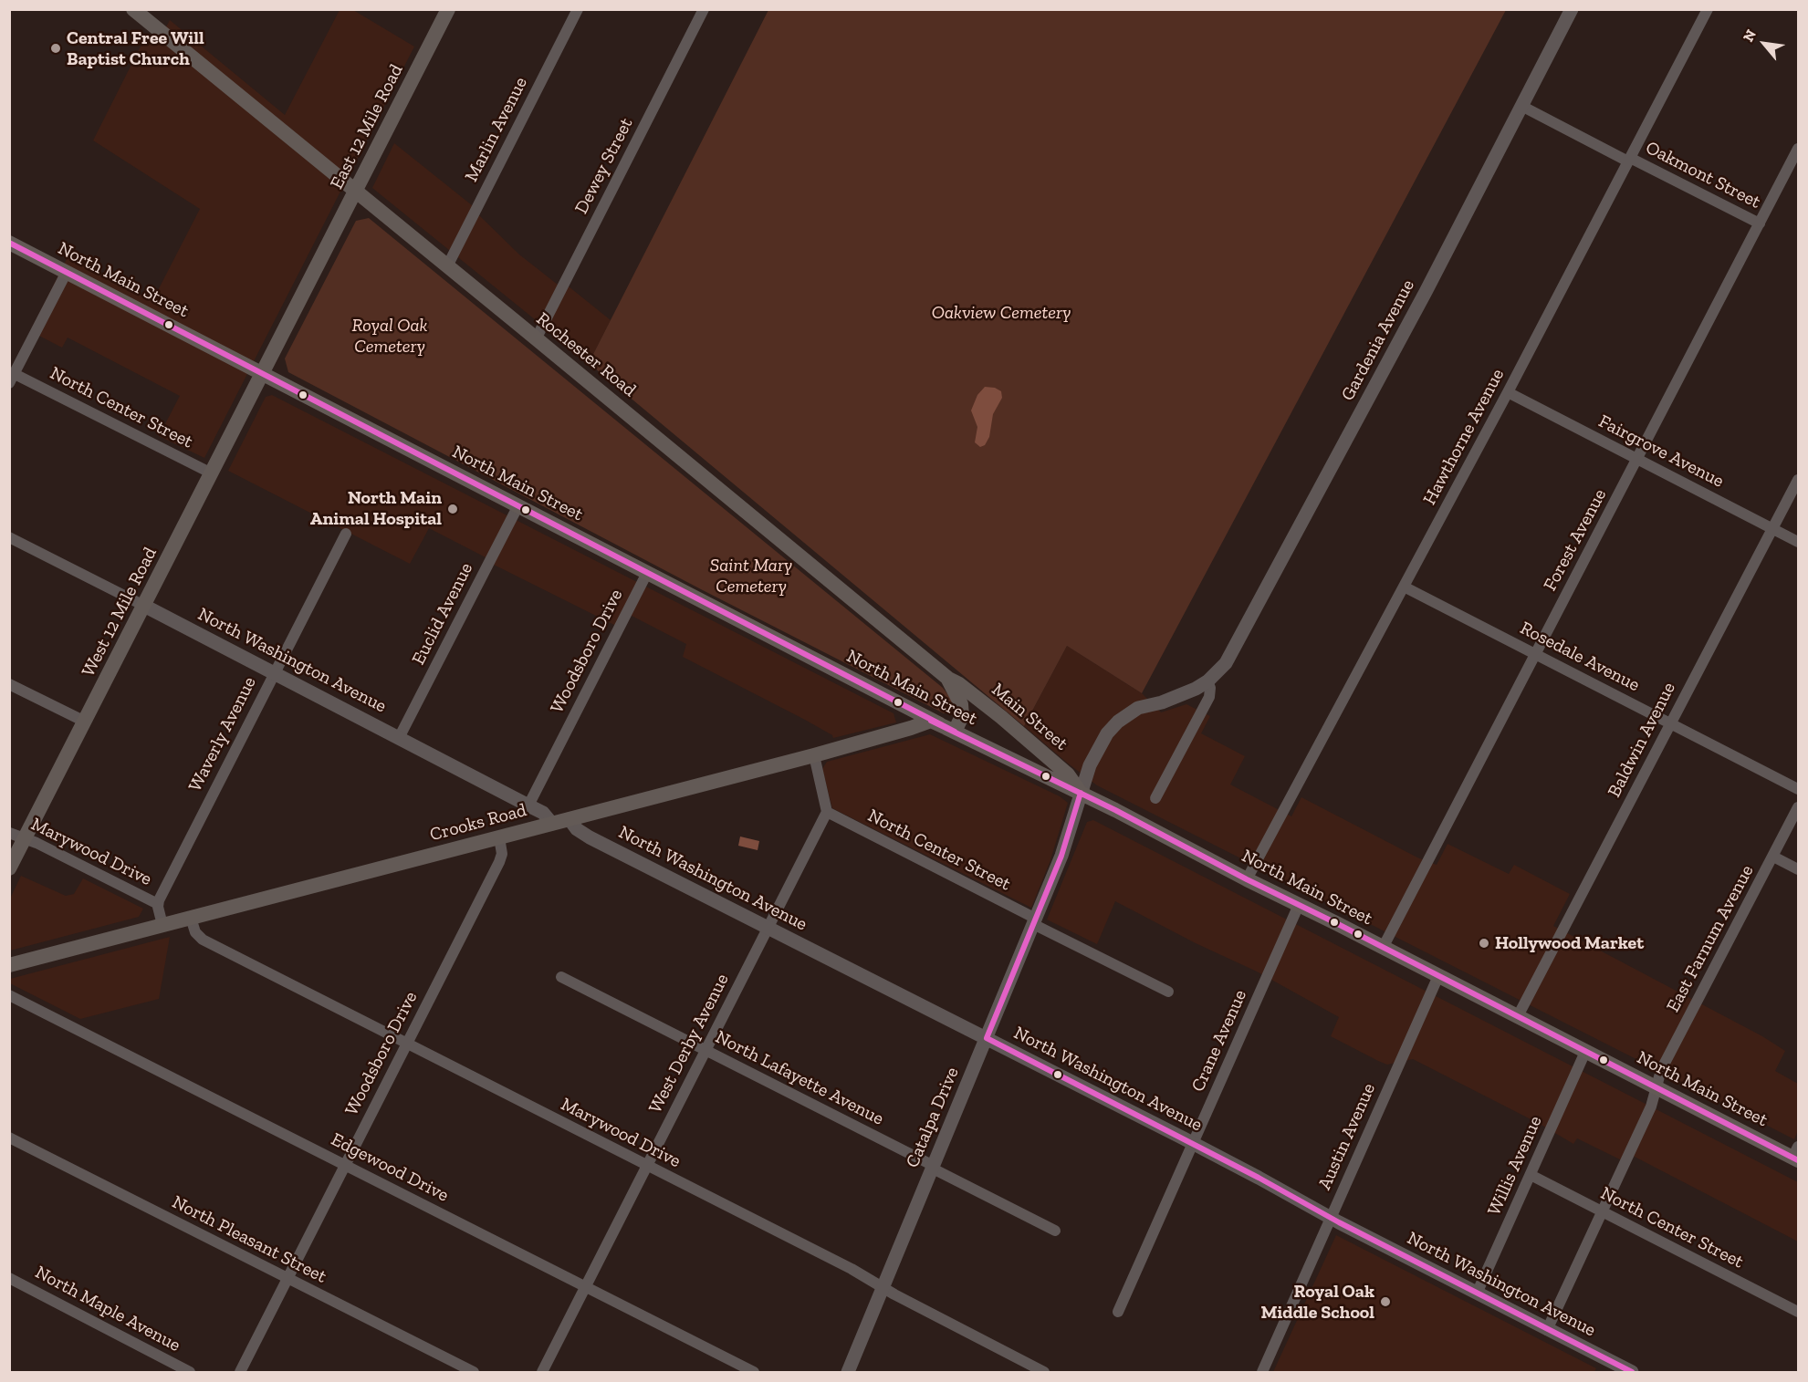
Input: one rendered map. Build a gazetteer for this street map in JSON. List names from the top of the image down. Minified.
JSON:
{"streets":{"main road":["East 12 Mile Road","North Main Street","Rochester Road","West 12 Mile Road","Main Street","Crooks Road"],"street":["Marlin Avenue","Dewey Street","Oakmont Street","Gardenia Avenue","North Center Street","Hawthorne Avenue","Fairgrove Avenue","Forest Avenue","Euclid Avenue","Woodsboro Drive","Rosedale Avenue","North Washington Avenue","Waverly Avenue","Baldwin Avenue","Marywood Drive","East Farnum Avenue","Crane Avenue","West Derby Avenue","North Lafayette Avenue","Catalpa Drive","Austin Avenue","Willis Avenue","Edgewood Drive","North Pleasant Street","North Maple Avenue"]},"crossings":[["East 12 Mile Road","North Main Street"],["East 12 Mile Road","Rochester Road"],["East 12 Mile Road","West 12 Mile Road"],["Marlin Avenue","Rochester Road"],["Dewey Street","Rochester Road"],["Oakmont Street","Gardenia Avenue"],["Oakmont Street","Hawthorne Avenue"],["Oakmont Street","Forest Avenue"],["North Main Street","Gardenia Avenue"],["North Main Street","Rochester Road"],["North Main Street","Hawthorne Avenue"],["North Main Street","Forest Avenue"],["North Main Street","West 12 Mile Road"],["North Main Street","Euclid Avenue"],["North Main Street","Woodsboro Drive"],["North Main Street","Main Street"],["North Main Street","Baldwin Avenue"],["North Main Street","Crooks Road"],["North Main Street","East Farnum Avenue"],["North Main Street","Crane Avenue"],["North Main Street","Austin Avenue"],["North Main Street","Willis Avenue"],["Gardenia Avenue","Main Street"],["Gardenia Avenue","Catalpa Drive"],["Rochester Road","Main Street"],["North Center Street","West 12 Mile Road"],["North Center Street","East Farnum Avenue"],["North Center Street","West Derby Avenue"],["North Center Street","Catalpa Drive"],["North Center Street","Willis Avenue"],["Hawthorne Avenue","Fairgrove Avenue"],["Hawthorne Avenue","Rosedale Avenue"],["Fairgrove Avenue","Forest Avenue"],["Fairgrove Avenue","Baldwin Avenue"],["Forest Avenue","Rosedale Avenue"],["West 12 Mile Road","North Washington Avenue"],["West 12 Mile Road","Marywood Drive"],["Euclid Avenue","North Washington Avenue"],["Woodsboro Drive","North Washington Avenue"],["Woodsboro Drive","Crooks Road"],["Woodsboro Drive","Marywood Drive"],["Woodsboro Drive","Edgewood Drive"],["Woodsboro Drive","North Pleasant Street"],["Rosedale Avenue","Baldwin Avenue"],["North Washington Avenue","Waverly Avenue"],["North Washington Avenue","Crooks Road"],["North Washington Avenue","East Farnum Avenue"],["North Washington Avenue","Crane Avenue"],["North Washington Avenue","West Derby Avenue"],["North Washington Avenue","Catalpa Drive"],["North Washington Avenue","Austin Avenue"],["North Washington Avenue","Willis Avenue"],["Waverly Avenue","Marywood Drive"],["Crooks Road","Marywood Drive"],["Marywood Drive","West Derby Avenue"],["Marywood Drive","Catalpa Drive"],["West Derby Avenue","North Lafayette Avenue"],["West Derby Avenue","Edgewood Drive"],["North Lafayette Avenue","Catalpa Drive"]],"parks":["Oakview Cemetery","Royal Oak Cemetery","Saint Mary Cemetery"],"places":["Central Free Will Baptist Church","North Main Animal Hospital","Hollywood Market","Royal Oak Middle School"],"north":"top left"}
